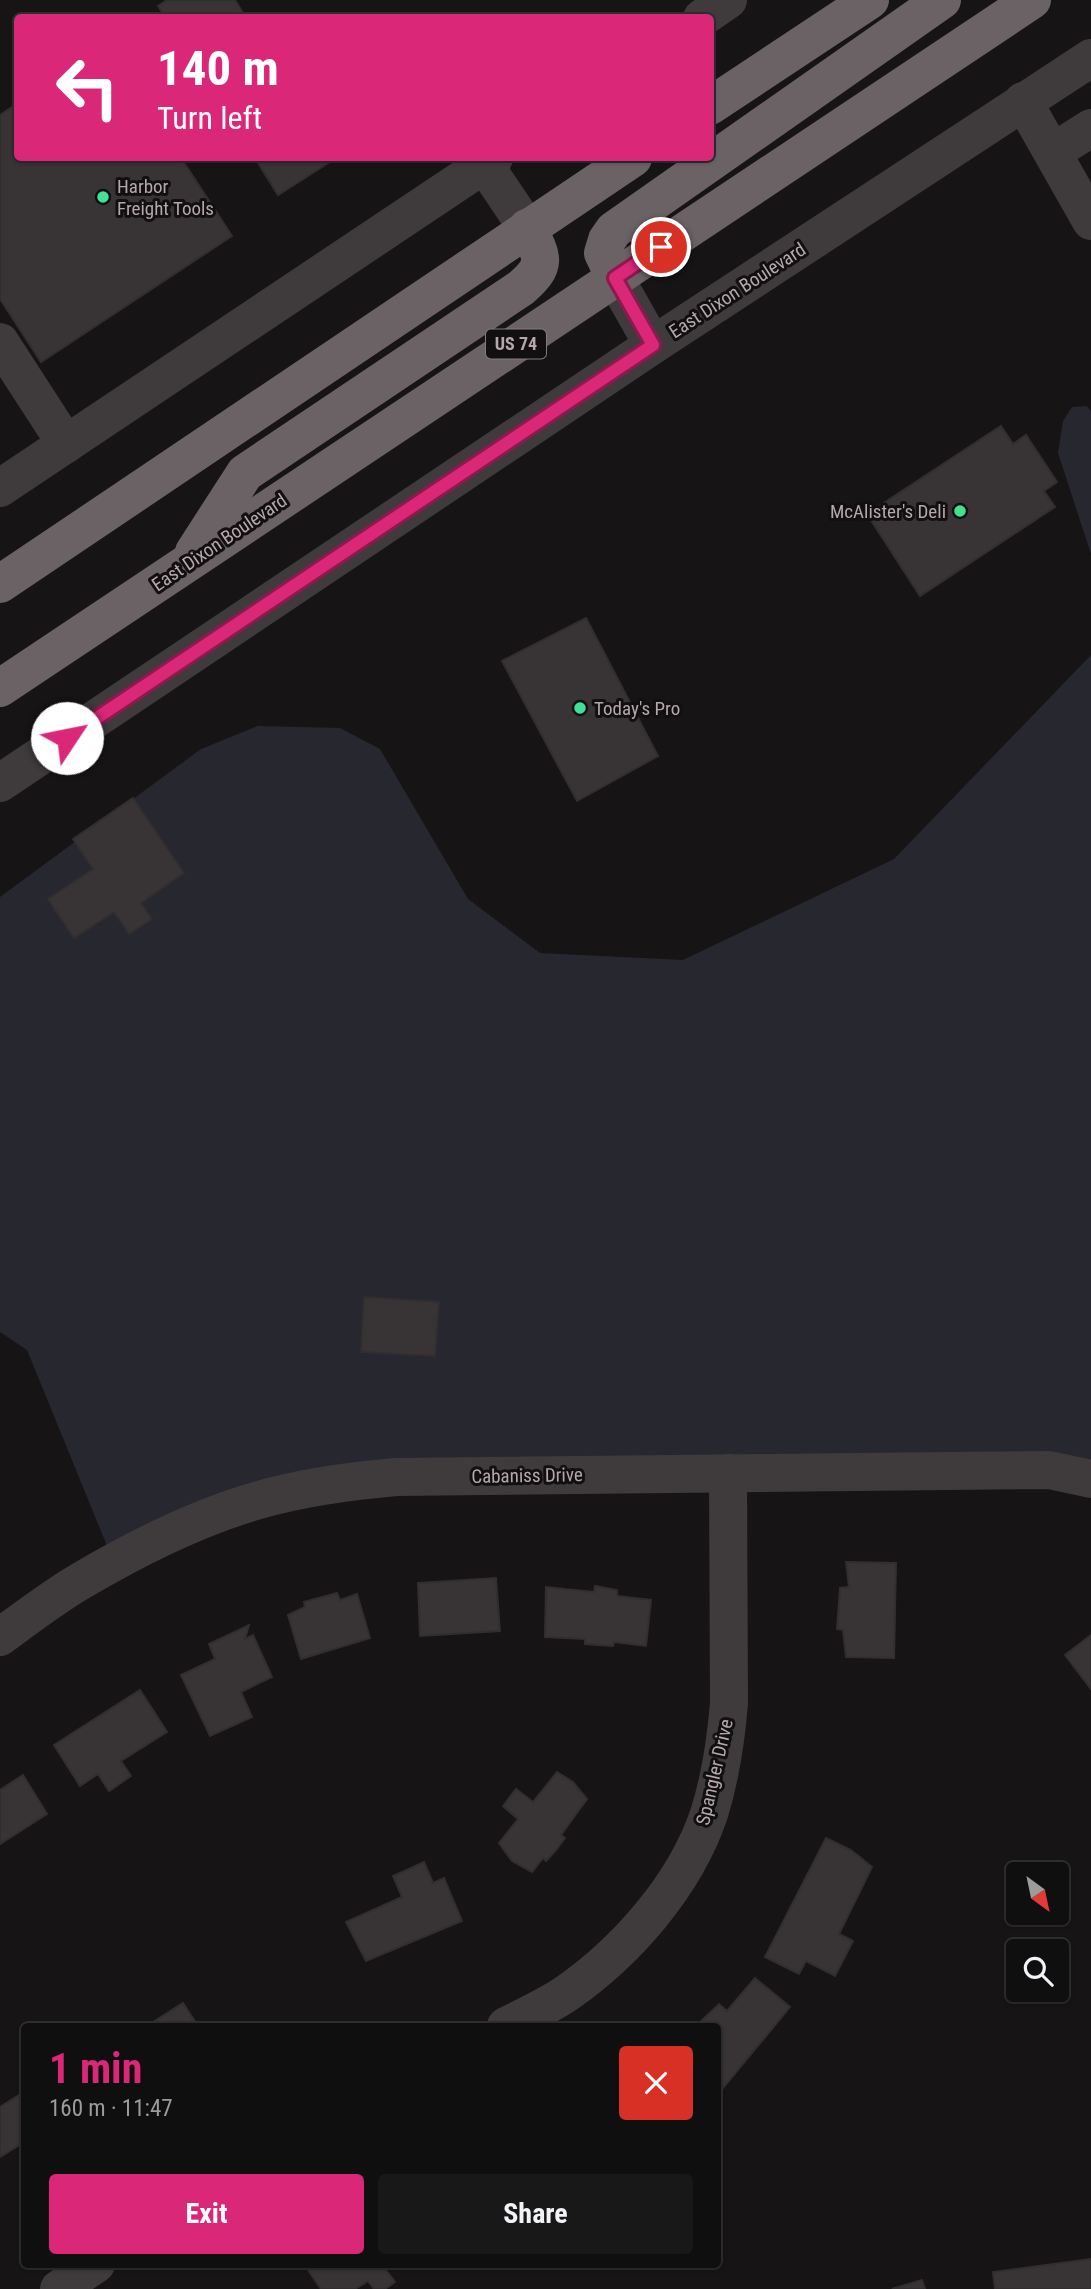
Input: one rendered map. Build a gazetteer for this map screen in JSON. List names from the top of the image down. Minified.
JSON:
{"streets":{"highway":["East Dixon Boulevard","US 74"],"street":["Cabaniss Drive","Spangler Drive"]},"crossings":[["Cabaniss Drive","Spangler Drive"]],"places":["Harbor Freight Tools","McAlister's Deli","Today's Pro"],"north":"bottom right","page":{"turn":["140 m","Turn left"],"heading":["1 min","160 m · 11:47"],"buttons":["Exit","Share"]}}
